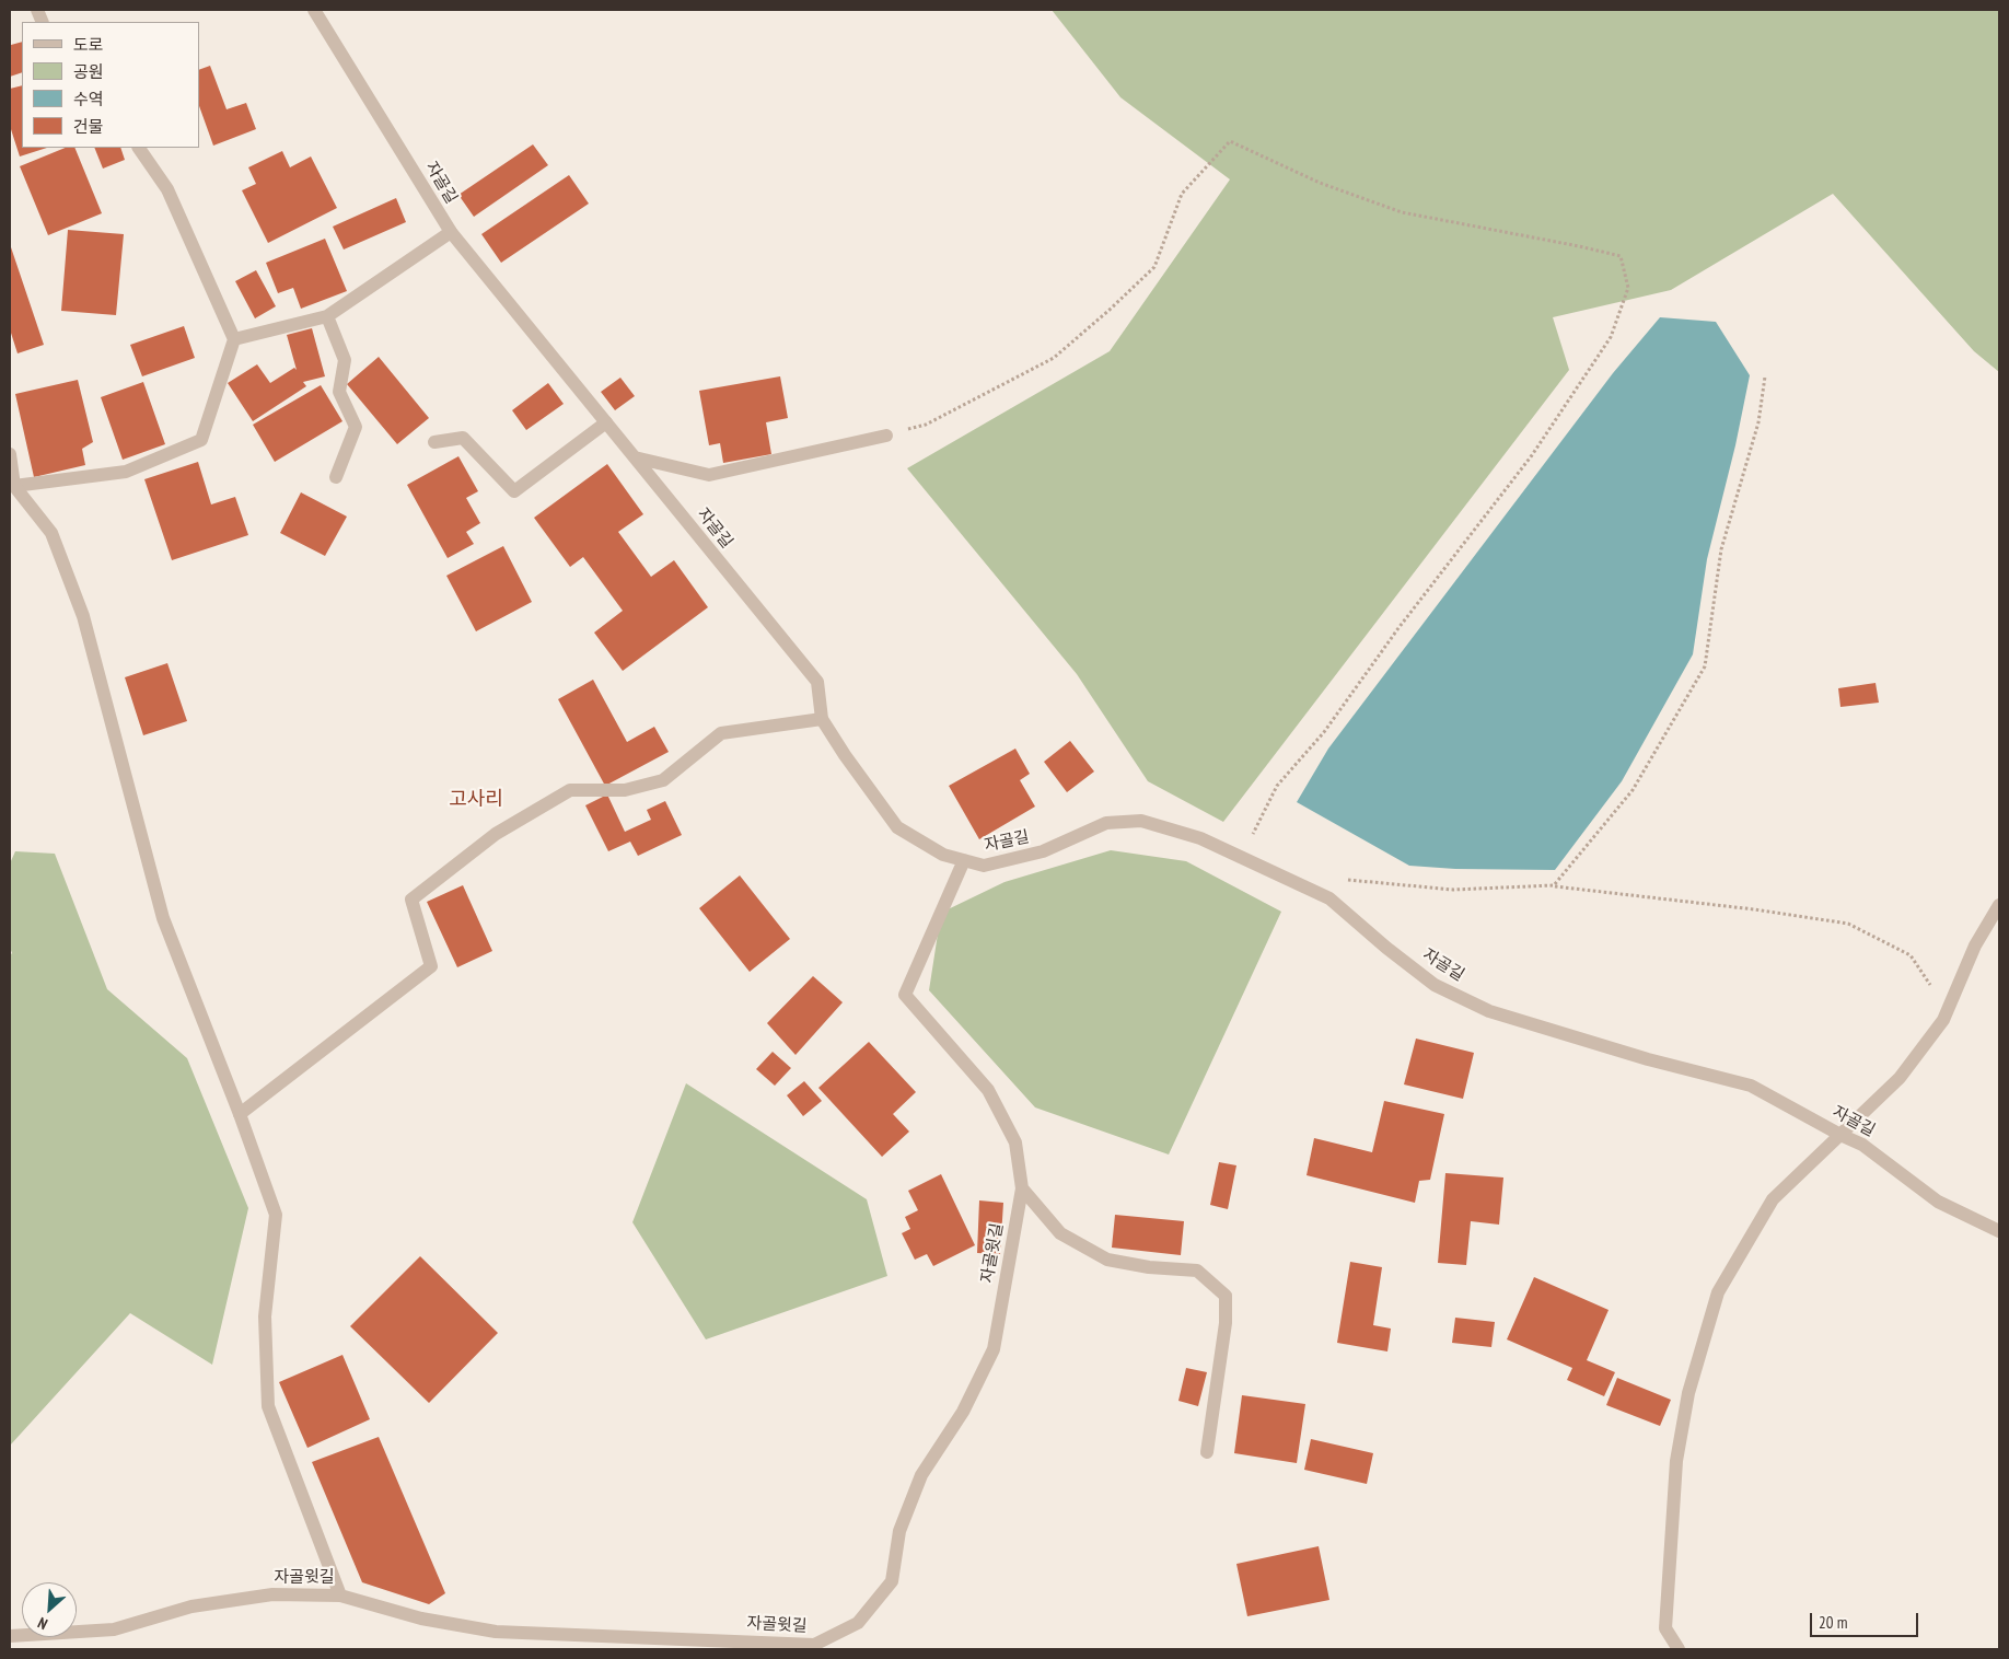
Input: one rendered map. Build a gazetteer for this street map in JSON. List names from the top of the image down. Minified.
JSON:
{"streets":{"street":["자골길","자골윗길"]},"crossings":[["자골길","자골윗길"]],"districts":["고사리"],"legend":["도로","공원","수역","건물"],"scale_bar":"20 m","north":"bottom left"}
